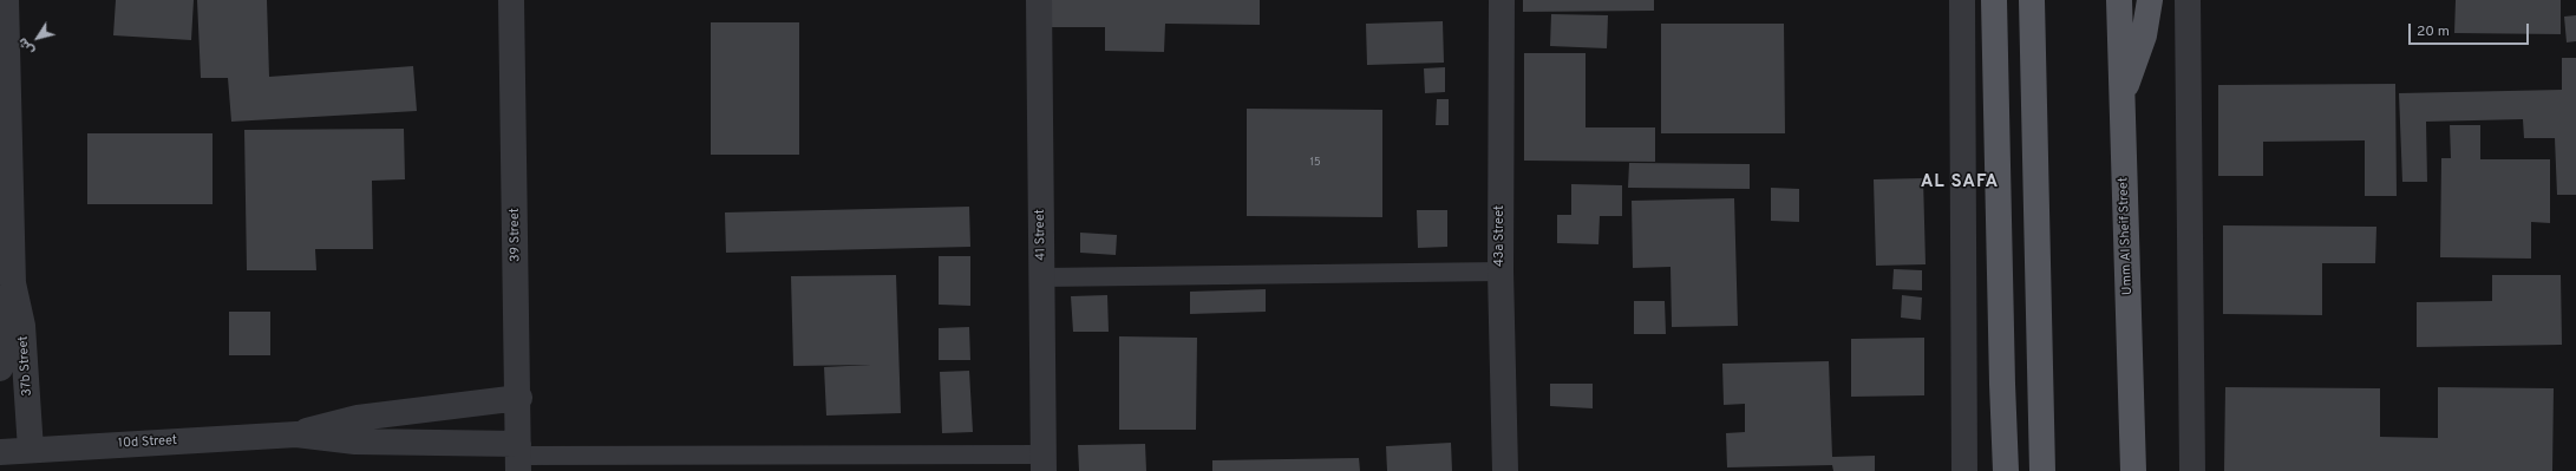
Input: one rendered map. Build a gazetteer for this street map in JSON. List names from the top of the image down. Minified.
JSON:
{"streets":{"main road":["Umm Al Sheif Street"],"street":["39 Street","41 Street","43a Street","37b Street","10d Street"]},"crossings":[["39 Street","10d Street"],["37b Street","10d Street"]],"districts":["AL SAFA"],"house_numbers":["15"],"scale_bar":"20 m","north":"bottom left"}
